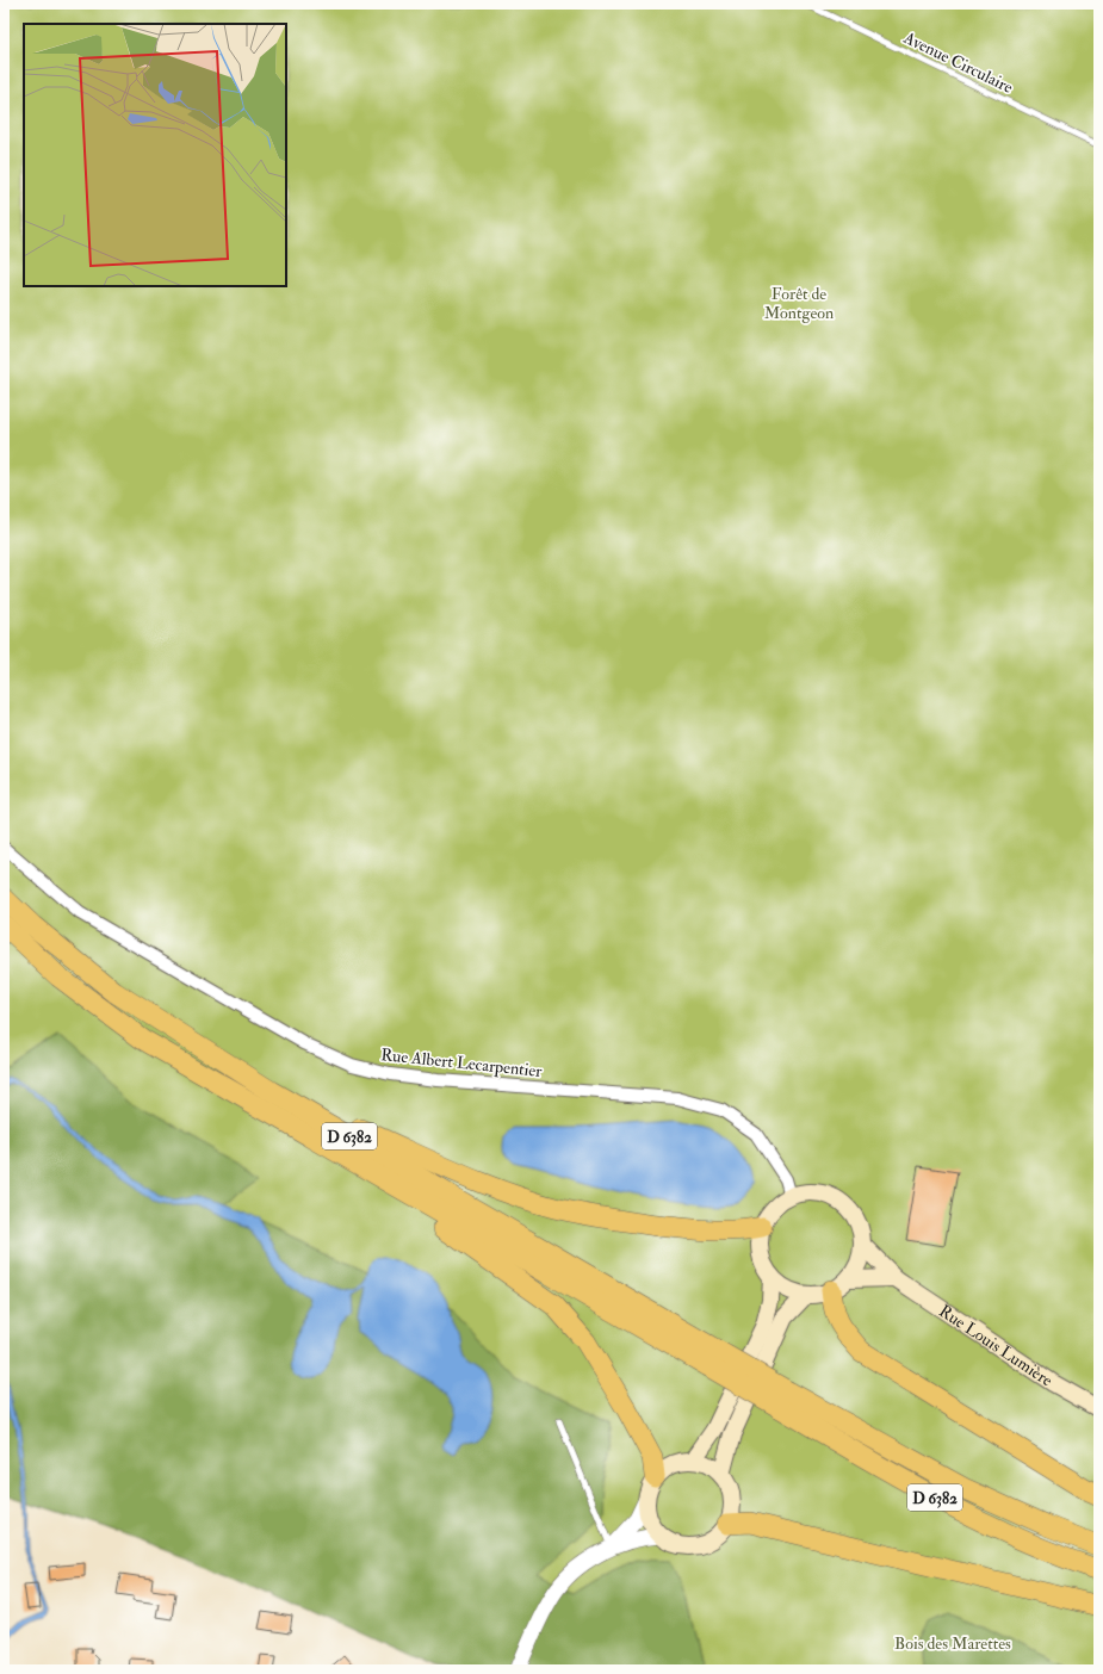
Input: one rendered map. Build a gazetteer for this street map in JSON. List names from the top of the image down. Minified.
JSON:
{"streets":{"highway":["D 6382"],"main road":["Rue Louis Lumière"],"street":["Rue Albert Lecarpentier"],"lane":["Avenue Circulaire"]},"crossings":[["Rue Albert Lecarpentier","Rue Louis Lumière"]],"parks":["Forêt de Montgeon","Bois des Marettes"]}
